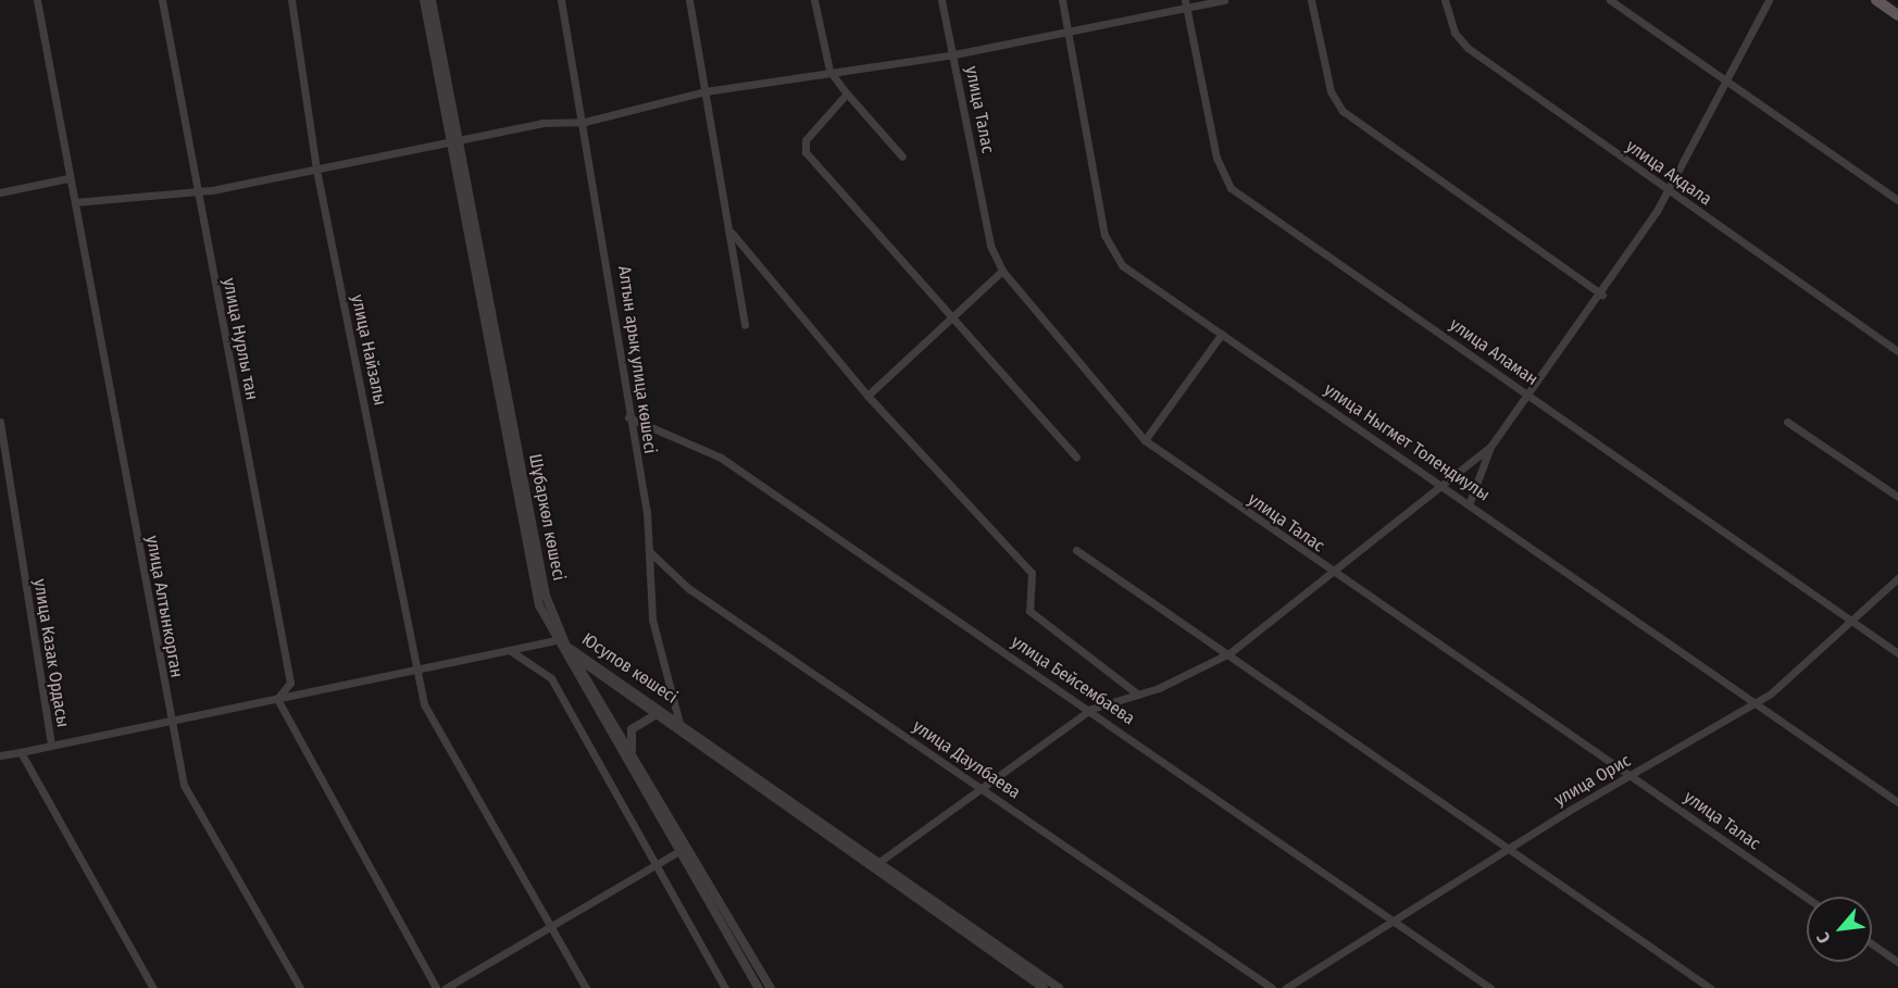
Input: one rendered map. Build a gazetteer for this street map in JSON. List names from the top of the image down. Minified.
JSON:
{"streets":{"street":["улица Талас","улица Акдала","улица Нурлы тан","улица Найзалы","улица Аламан","Алтын арық улица көшесі","улица Ныгмет Толендиулы","Шұбаркөл көшесі","улица Алтынкорган","улица Казак Ордасы","Юсупов көшесі","улица Бейсембаева","улица Даулбаева","улица Орис"]},"crossings":[["улица Талас","улица Орис"],["улица Аламан","улица Орис"],["Алтын арық улица көшесі","Юсупов көшесі"],["Алтын арық улица көшесі","улица Бейсембаева"],["Алтын арық улица көшесі","улица Даулбаева"],["улица Ныгмет Толендиулы","улица Орис"],["Шұбаркөл көшесі","Юсупов көшесі"],["улица Бейсембаева","улица Орис"]],"north":"bottom left"}
